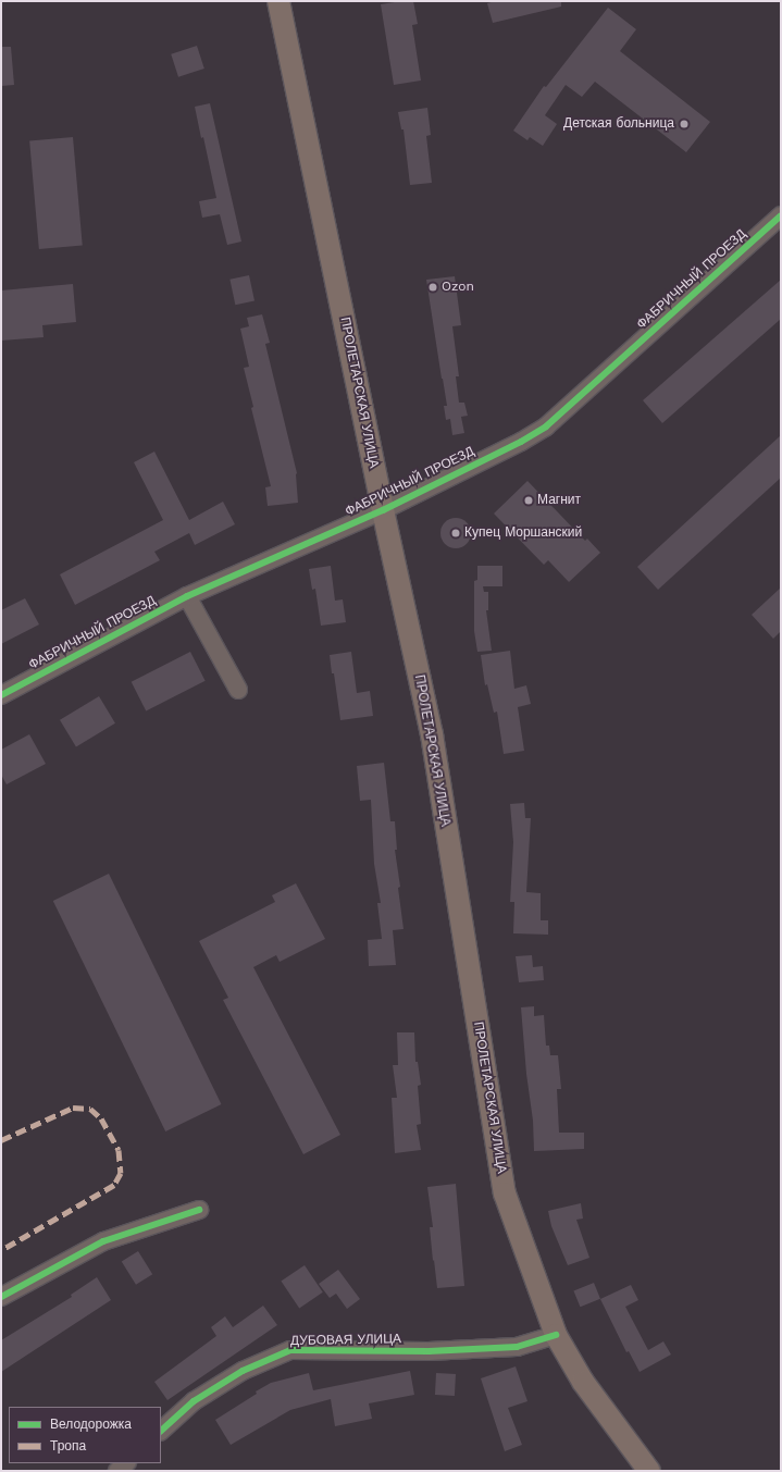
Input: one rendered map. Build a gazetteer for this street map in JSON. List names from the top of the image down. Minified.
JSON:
{"streets":{"main road":["ПРОЛЕТАРСКАЯ УЛИЦА"],"street":["ФАБРИЧНЫЙ ПРОЕЗД","ДУБОВАЯ УЛИЦА"]},"crossings":[["ФАБРИЧНЫЙ ПРОЕЗД","ПРОЛЕТАРСКАЯ УЛИЦА"],["ПРОЛЕТАРСКАЯ УЛИЦА","ДУБОВАЯ УЛИЦА"]],"places":["Детская больница","Ozon","Магнит","Купец Моршанский"],"legend":["Велодорожка","Тропа"]}
